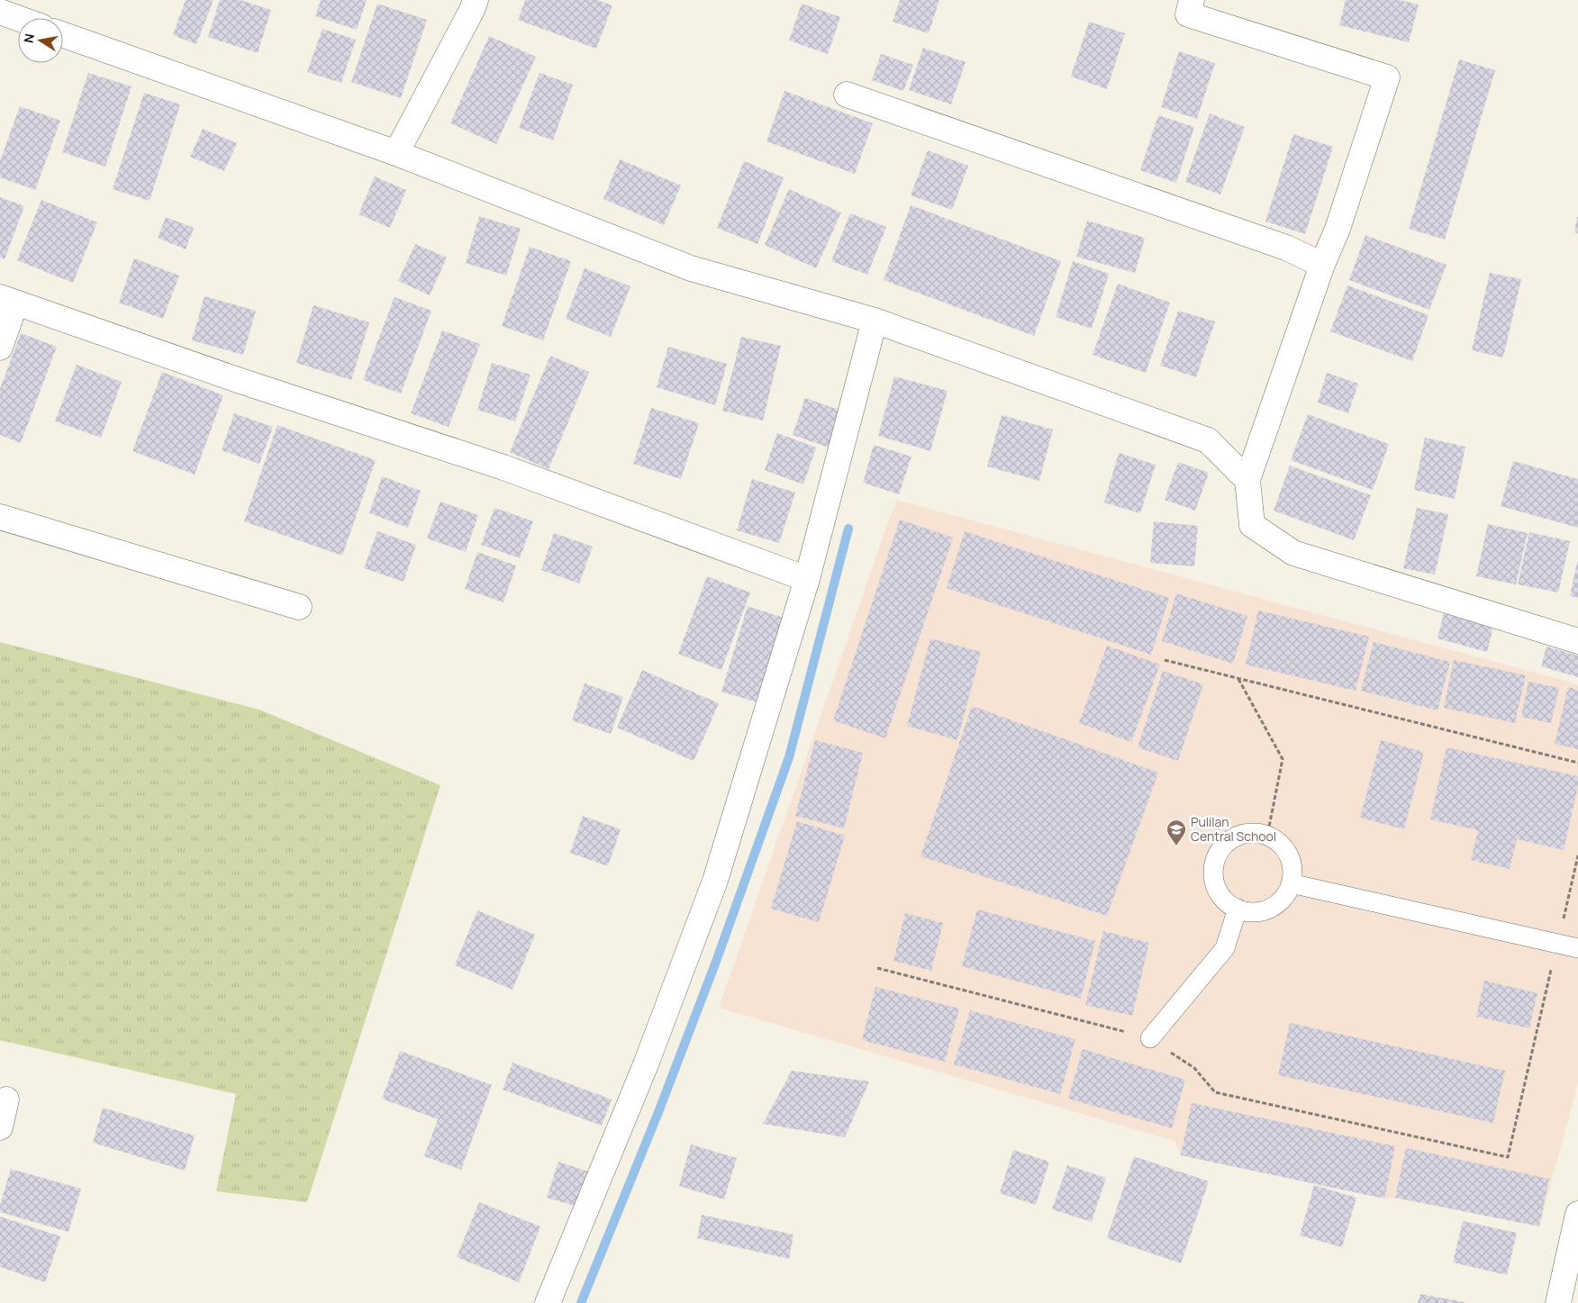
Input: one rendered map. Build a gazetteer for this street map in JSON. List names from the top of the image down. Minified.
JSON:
{"places":{"school or university":["Pulilan Central School"]},"north":"left"}
